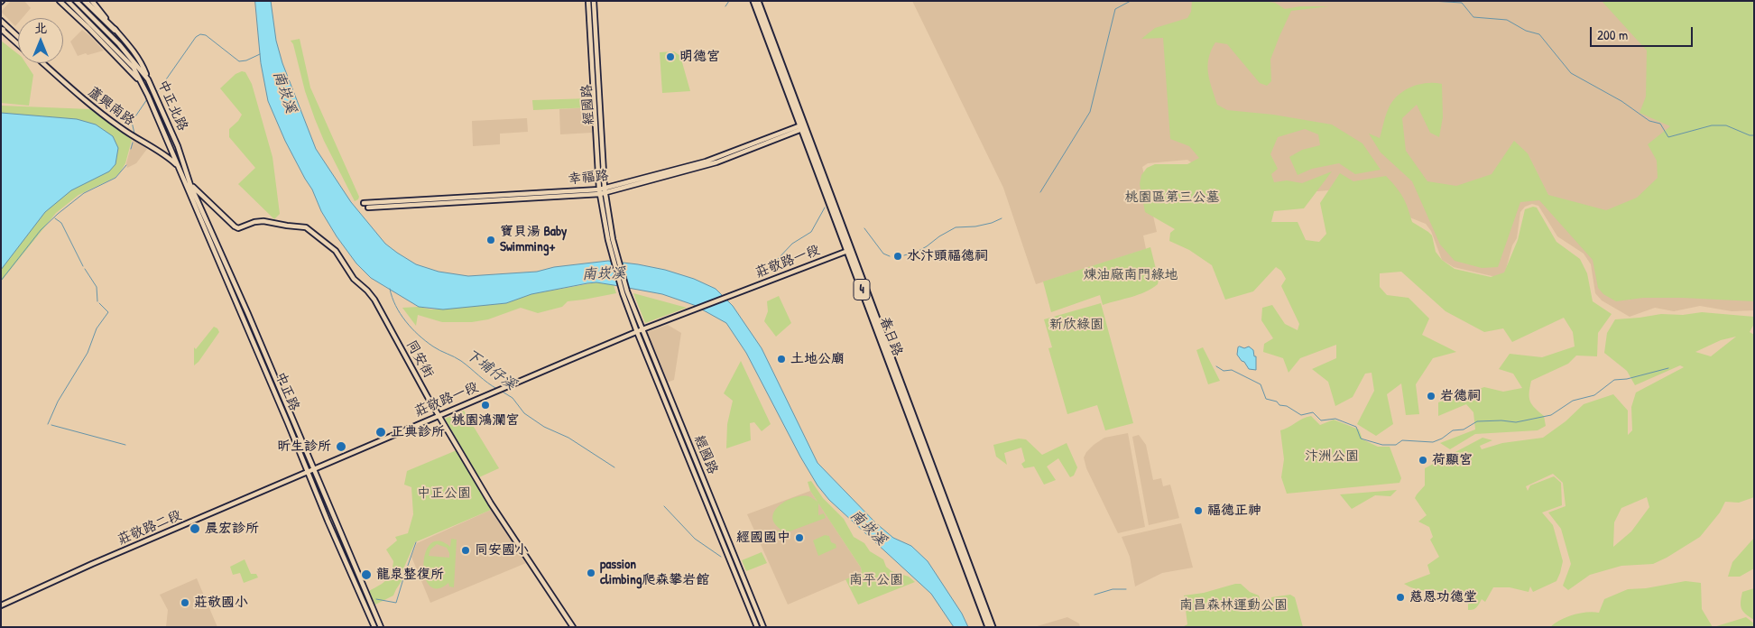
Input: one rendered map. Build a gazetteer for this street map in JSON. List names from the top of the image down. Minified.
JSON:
{"streets":{"main road":["4","春日路"],"street":["經國路","中正北路","蘆興南路","幸福路","莊敬路一段","同安街","中正路","莊敬路二段"]},"crossings":[["經國路","幸福路"],["經國路","莊敬路一段"],["中正北路","蘆興南路"],["中正北路","同安街"],["中正北路","中正路"],["蘆興南路","中正路"],["幸福路","春日路"],["莊敬路一段","春日路"],["莊敬路一段","同安街"],["莊敬路一段","中正路"],["莊敬路一段","莊敬路二段"],["4","春日路"],["同安街","中正路"],["中正路","莊敬路二段"]],"water":["南崁溪","下埔仔溪"],"parks":["桃園區第三公墓","煉油廠南門綠地","新欣綠園","汴洲公園","中正公園","南平公園","南昌森林運動公園"],"places":["明德宮","寶貝湯 Baby Swimming+","水汴頭福德祠","土地公廟","岩德祠","桃園鴻瀾宮","正典診所","昕生診所","荷顯宮","福德正神","晨宏診所","經國國中","同安國小","passion climbing爬森攀岩館","龍泉整復所","慈恩功德堂","莊敬國小"],"scale_bar":"200 m","north":"top"}
